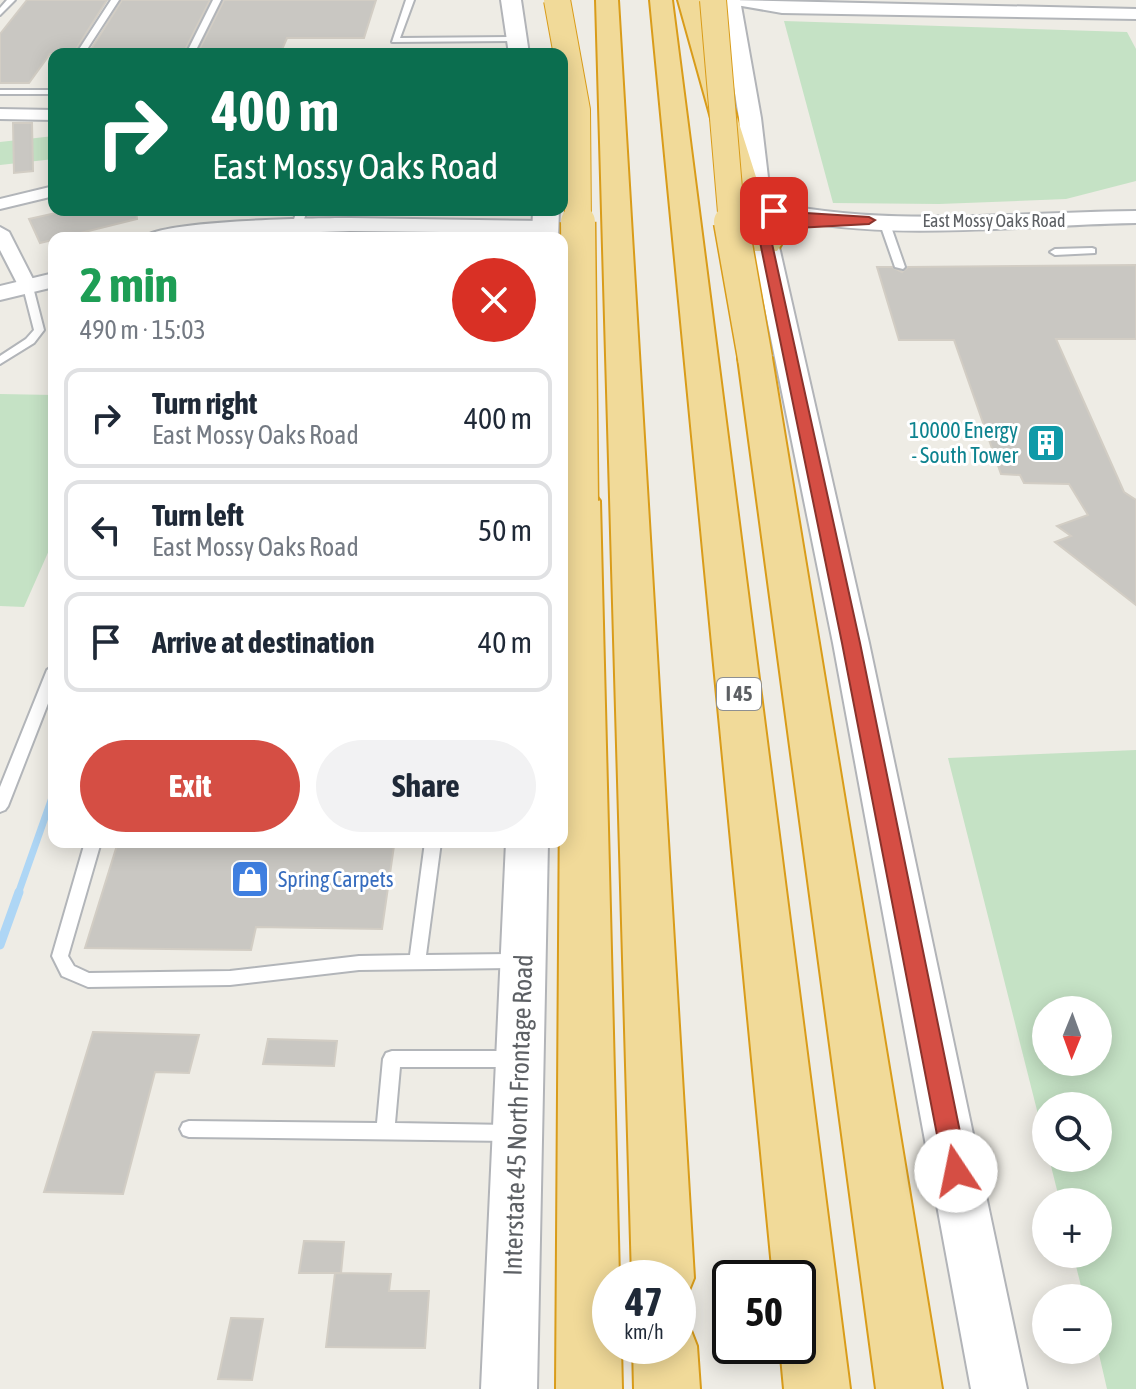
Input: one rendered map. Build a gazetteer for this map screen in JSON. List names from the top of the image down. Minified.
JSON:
{"streets":{"highway":["I 45"],"main road":["Interstate 45 North Frontage Road"],"street":["East Mossy Oaks Road"]},"places":{"building":["10000 Energy - South Tower"],"shop":["Spring Carpets"]},"north":"bottom","page":{"turn":["400 m","East Mossy Oaks Road"],"heading":["2 min","490 m · 15:03"],"list":[{"name":"Turn right","note":"East Mossy Oaks Road","value":"400 m"},{"name":"Turn left","note":"East Mossy Oaks Road","value":"50 m"},{"name":"Arrive at destination","value":"40 m"}],"buttons":["Exit","Share"],"map_buttons":["+","−"],"speed":"47 km/h","limit":"50"}}
